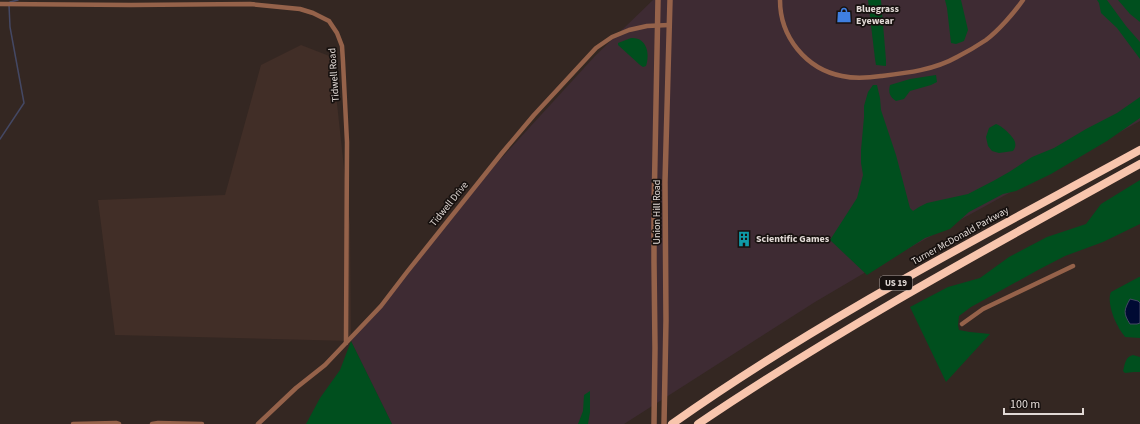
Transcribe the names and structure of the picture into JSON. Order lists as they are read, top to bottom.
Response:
{
  "streets": {
    "highway": ["Turner McDonald Parkway", "US 19"],
    "street": ["Tidwell Road", "Tidwell Drive", "Union Hill Road"]
  },
  "crossings": [
    ["Tidwell Road", "Tidwell Drive"],
    ["Tidwell Drive", "Union Hill Road"]
  ],
  "places": {
    "shop": ["Bluegrass Eyewear"],
    "building": ["Scientific Games"]
  },
  "scale_bar": "100 m"
}
